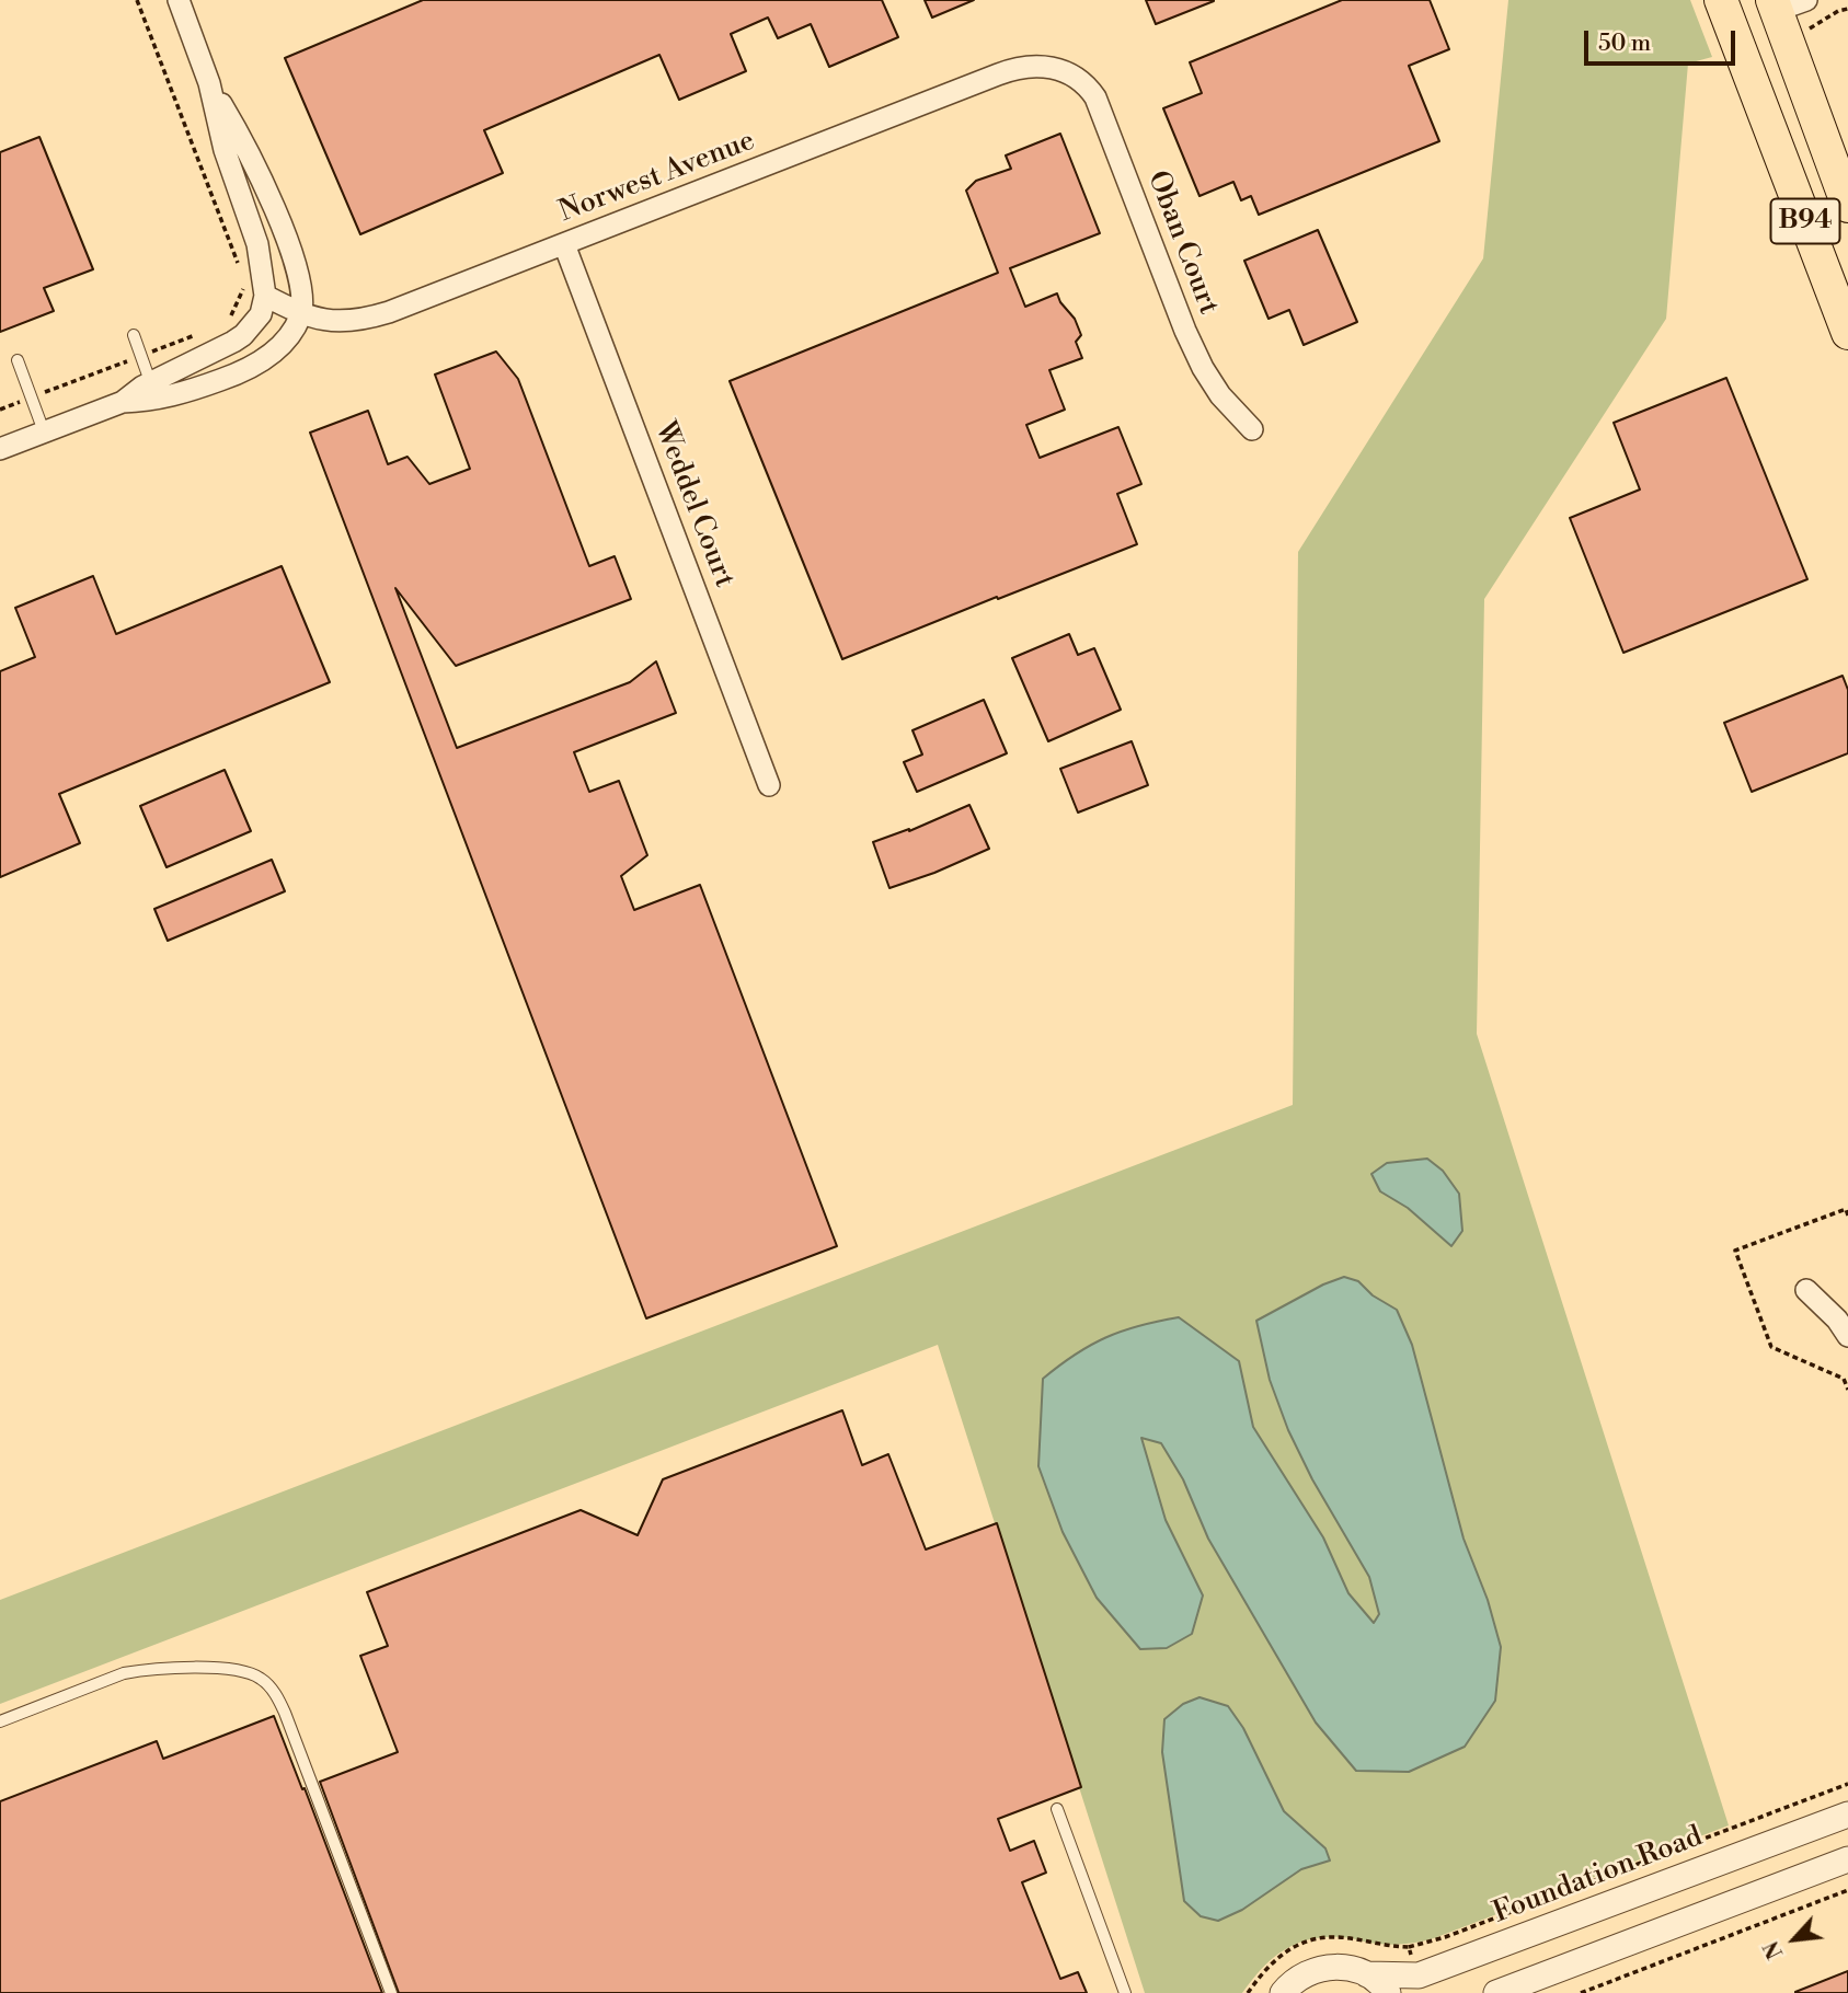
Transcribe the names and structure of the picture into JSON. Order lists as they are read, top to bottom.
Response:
{
  "streets": {
    "main road": ["B94"],
    "street": [
      "Norwest Avenue",
      "Oban Court",
      "Weddel Court",
      "Foundation Road"
    ]
  },
  "crossings": [
    ["Norwest Avenue", "Oban Court"],
    ["Norwest Avenue", "Weddel Court"]
  ],
  "scale_bar": "50 m",
  "north": "bottom left"
}
